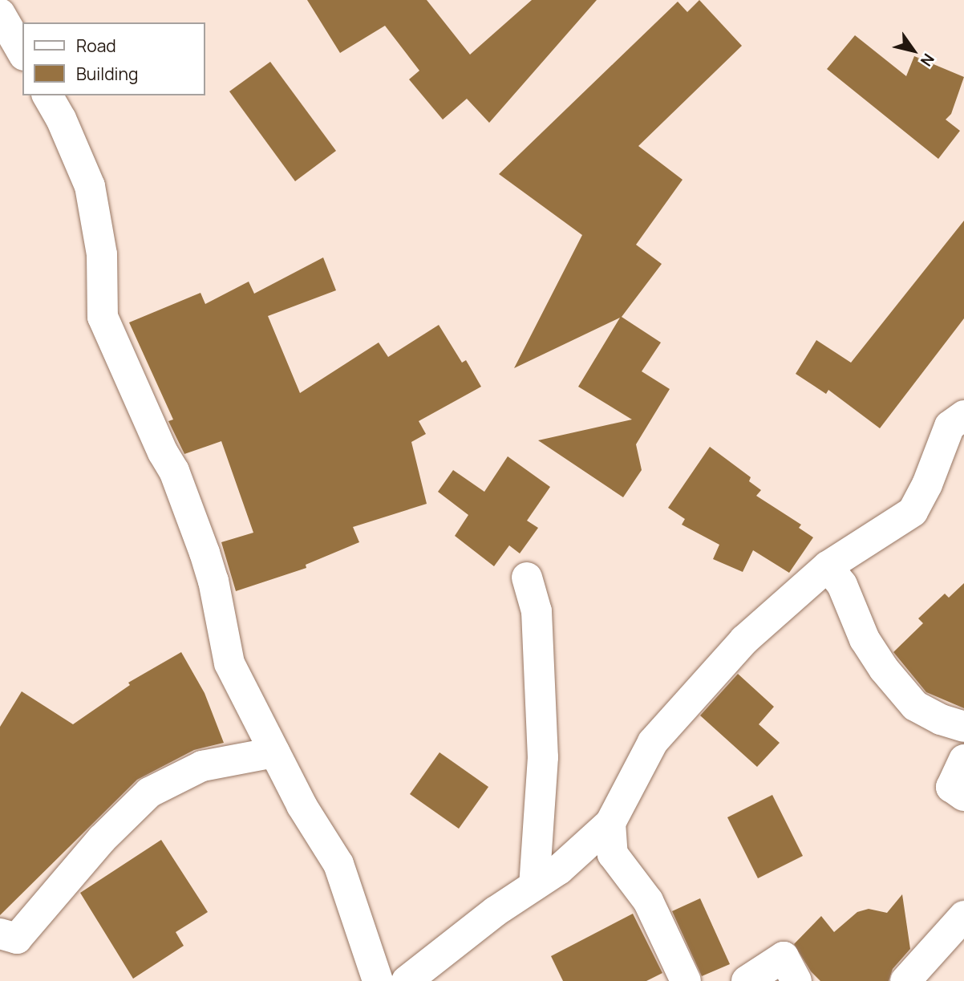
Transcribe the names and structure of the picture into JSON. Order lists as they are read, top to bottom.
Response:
{
  "legend": ["Road", "Building"],
  "north": "bottom right"
}
